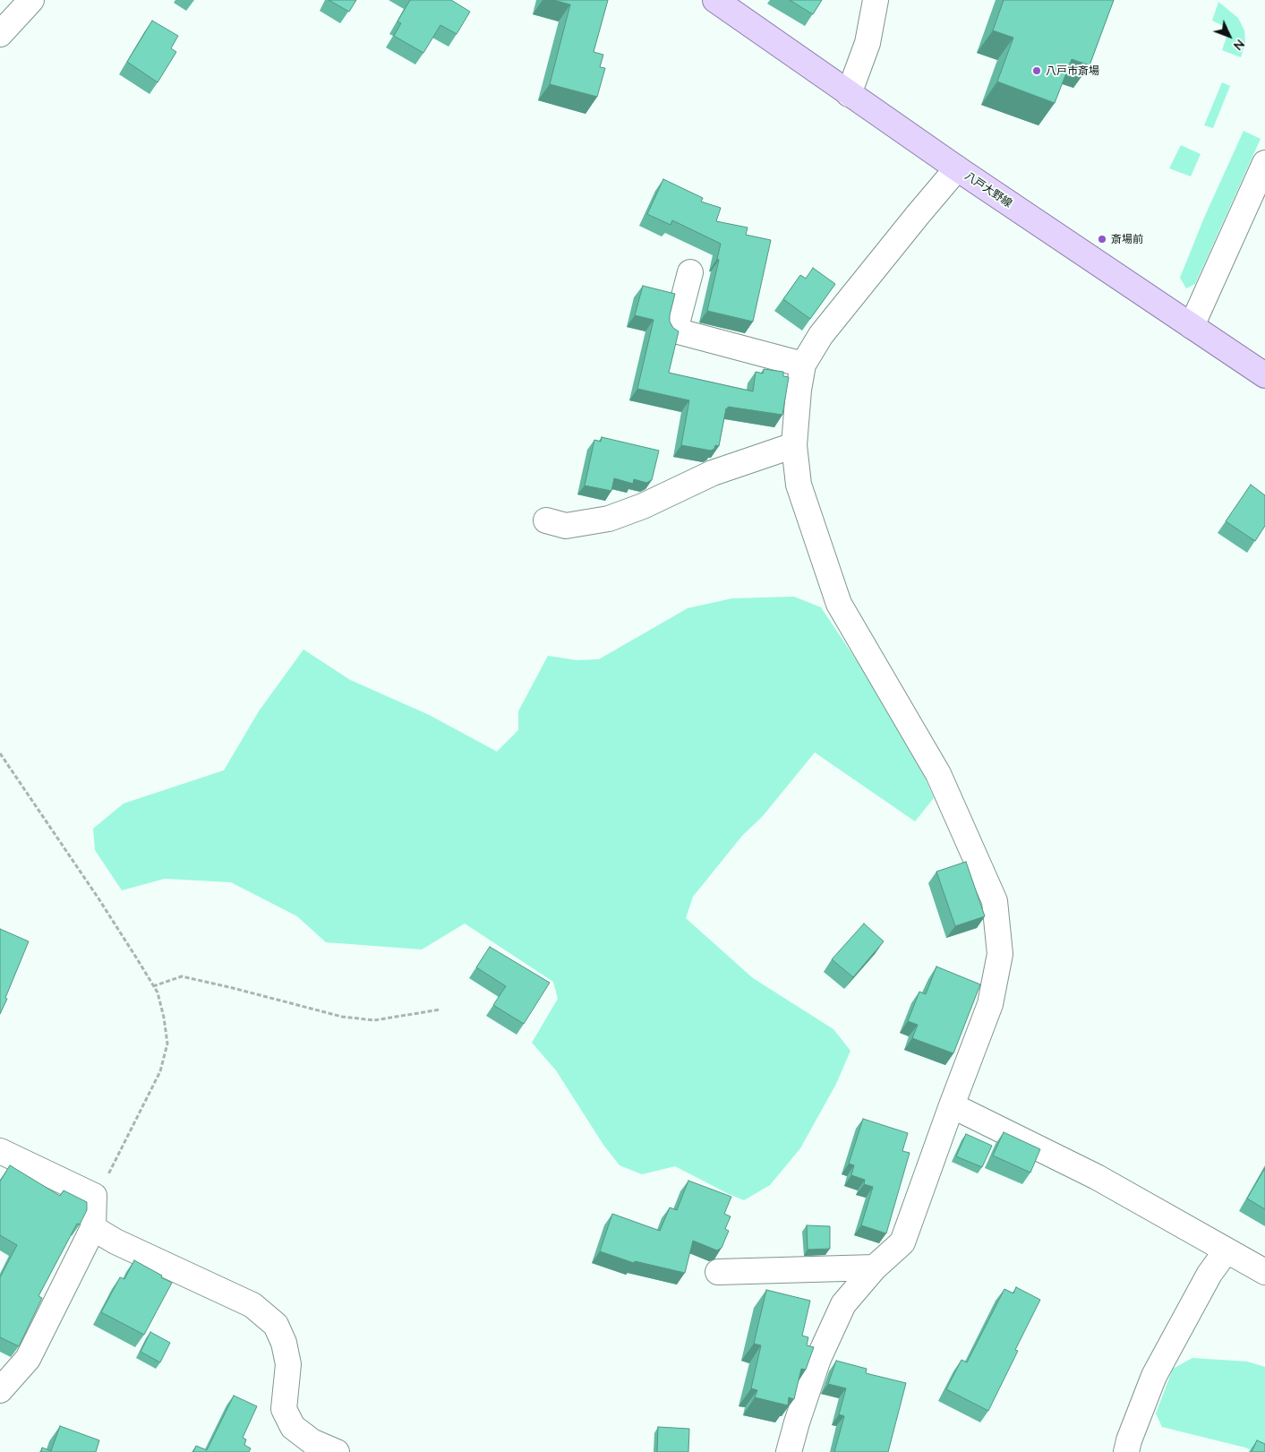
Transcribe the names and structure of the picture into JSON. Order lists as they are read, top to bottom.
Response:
{
  "streets": {
    "main road": ["八戸大野線"]
  },
  "places": ["八戸市斎場", "斎場前"],
  "north": "bottom right"
}
